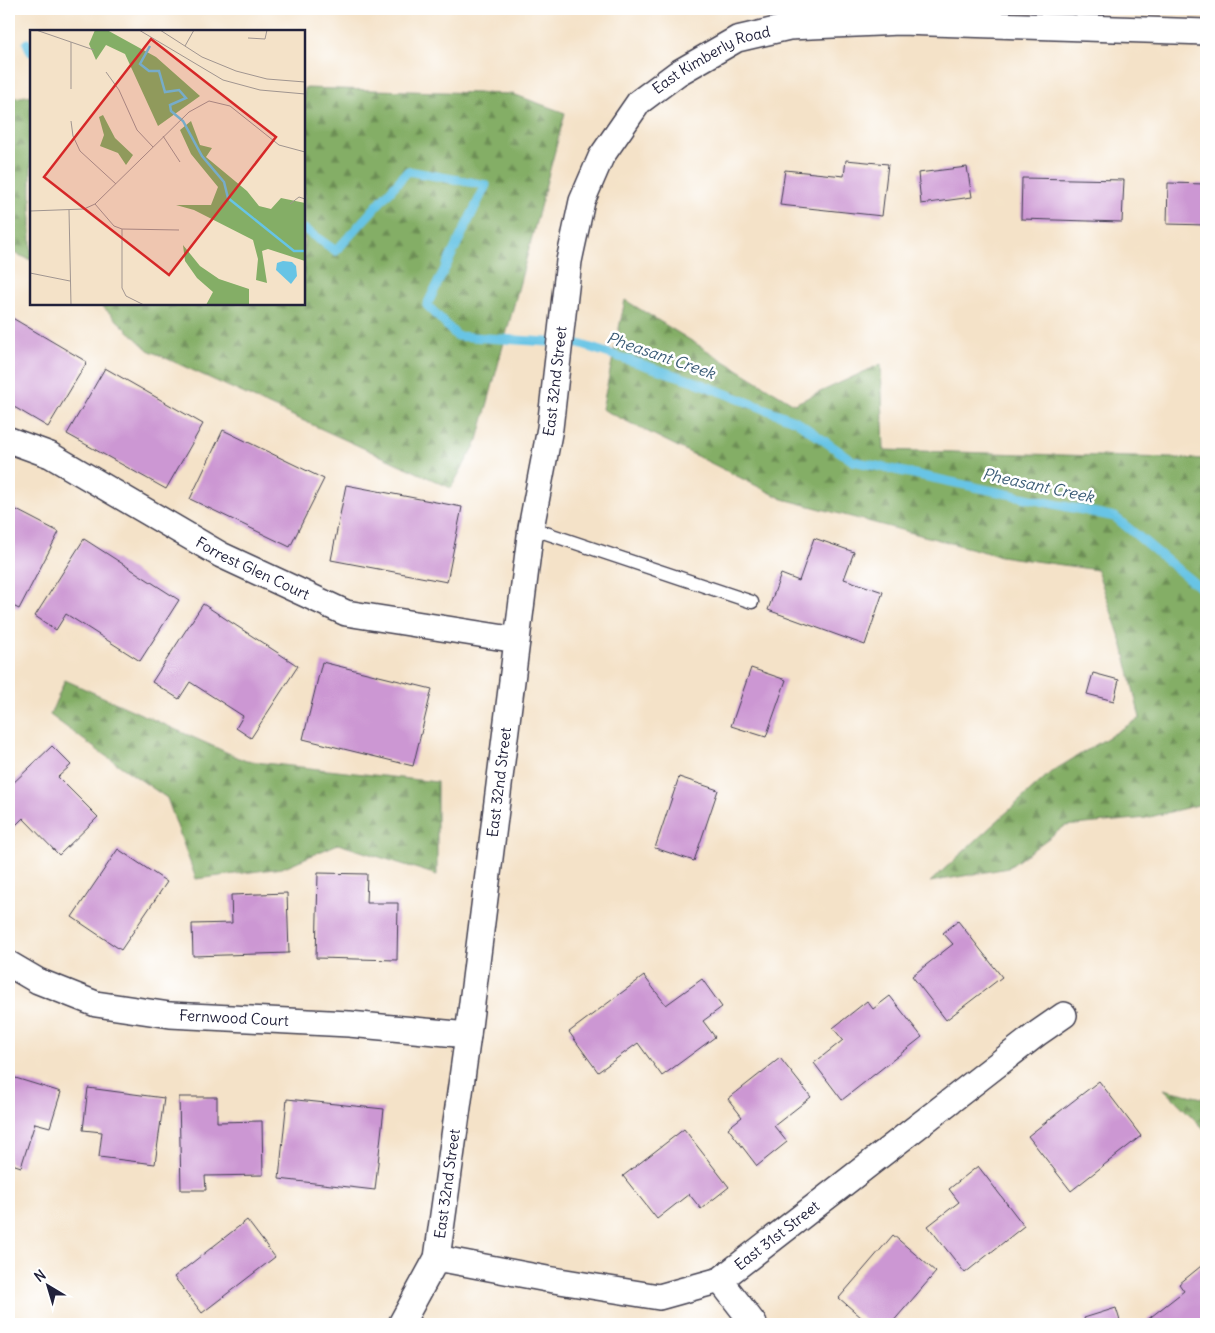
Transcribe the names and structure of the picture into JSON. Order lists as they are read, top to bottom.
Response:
{
  "streets": {
    "street": [
      "East Kimberly Road",
      "East 32nd Street",
      "Forrest Glen Court",
      "Fernwood Court",
      "East 31st Street"
    ]
  },
  "crossings": [
    ["East Kimberly Road", "East 32nd Street"],
    ["East 32nd Street", "Forrest Glen Court"],
    ["East 32nd Street", "Fernwood Court"],
    ["East 32nd Street", "East 31st Street"]
  ],
  "water": ["Pheasant Creek"],
  "north": "top left"
}
